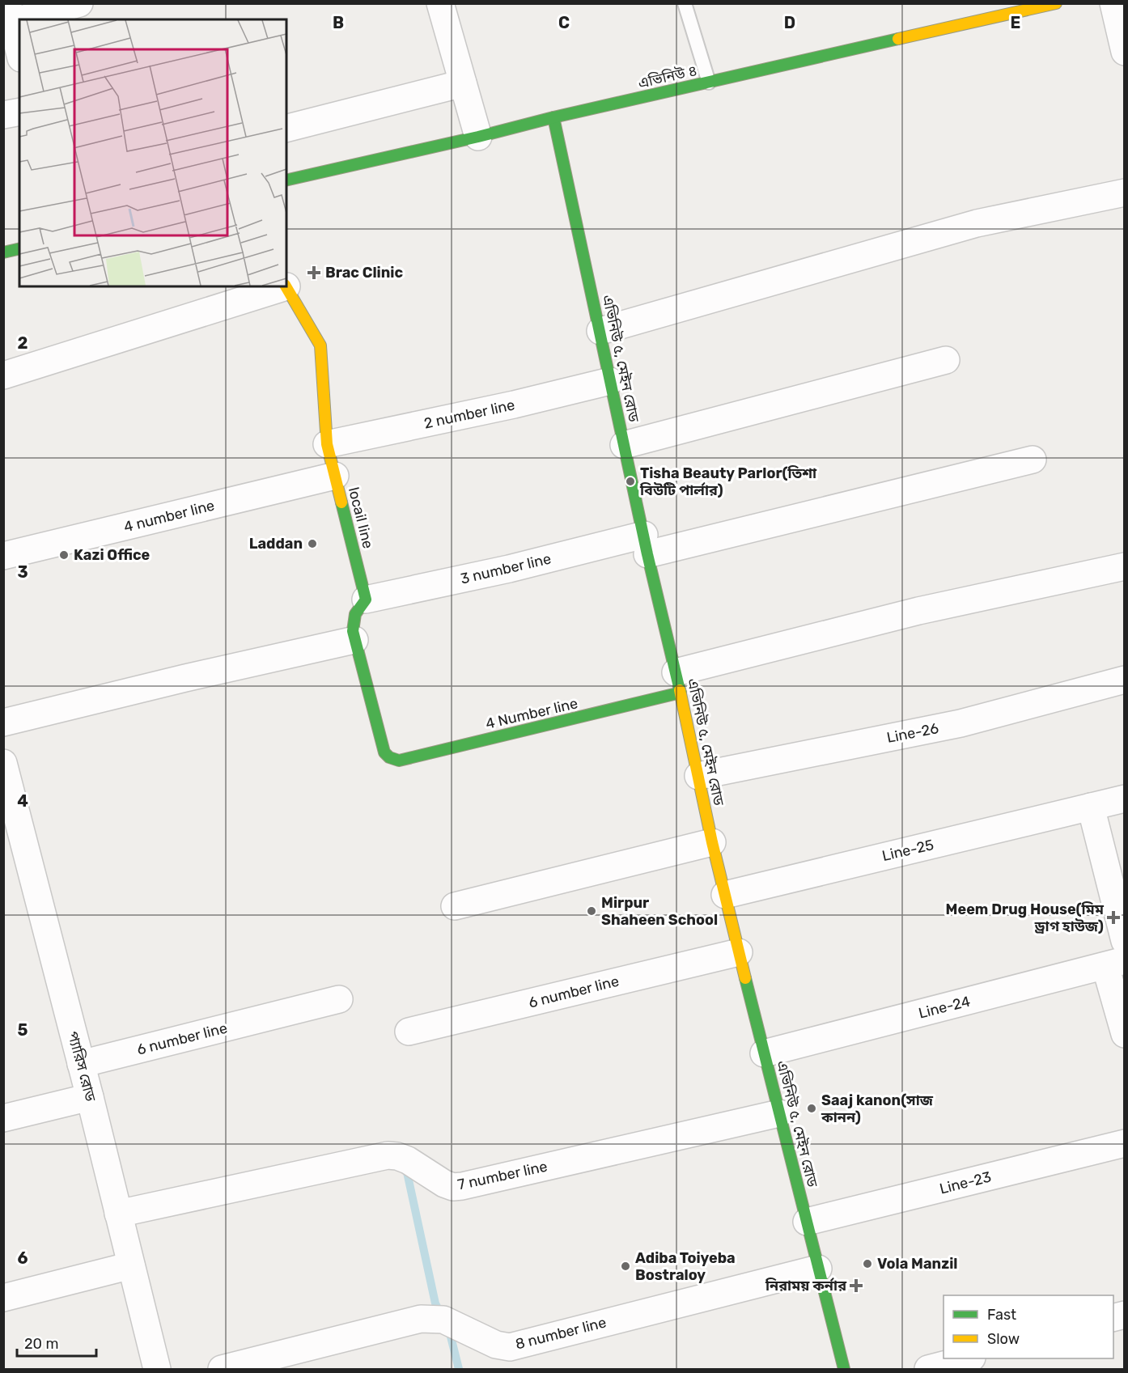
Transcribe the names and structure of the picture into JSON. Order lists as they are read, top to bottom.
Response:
{
  "streets": {
    "street": [
      "এভিনিউ ৪",
      "এভিনিউ ৫, মেইন রোড",
      "2 number line",
      "4 number line",
      "locail line",
      "3 number line",
      "4 Number line",
      "Line-26",
      "Line-25",
      "6 number line",
      "Line-24",
      "প্যারিস রোড",
      "7 number line",
      "Line-23",
      "8 number line"
    ]
  },
  "crossings": [
    ["এভিনিউ ৪", "এভিনিউ ৫, মেইন রোড"],
    ["এভিনিউ ৫, মেইন রোড", "2 number line"],
    ["এভিনিউ ৫, মেইন রোড", "3 number line"],
    ["এভিনিউ ৫, মেইন রোড", "4 Number line"],
    ["এভিনিউ ৫, মেইন রোড", "Line-26"],
    ["এভিনিউ ৫, মেইন রোড", "Line-25"],
    ["এভিনিউ ৫, মেইন রোড", "6 number line"],
    ["এভিনিউ ৫, মেইন রোড", "Line-24"],
    ["এভিনিউ ৫, মেইন রোড", "7 number line"],
    ["এভিনিউ ৫, মেইন রোড", "Line-23"],
    ["এভিনিউ ৫, মেইন রোড", "8 number line"],
    ["2 number line", "locail line"],
    ["4 number line", "locail line"],
    ["locail line", "3 number line"],
    ["6 number line", "প্যারিস রোড"],
    ["প্যারিস রোড", "7 number line"]
  ],
  "places": {
    "health": ["Brac Clinic", "Meem Drug House(মিম ড্রাগ হাউজ)", "নিরাময় কর্নার"],
    "other": [
      "Tisha Beauty Parlor(তিশা বিউটি পার্লার)",
      "Laddan",
      "Kazi Office",
      "Mirpur Shaheen School",
      "Saaj kanon(সাজ কানন)",
      "Vola Manzil",
      "Adiba Toiyeba Bostraloy"
    ]
  },
  "legend": ["Fast", "Slow"],
  "scale_bar": "20 m",
  "grid": {
    "columns": [
      "B",
      "C",
      "D",
      "E"
    ],
    "rows": [
      "2",
      "3",
      "4",
      "5",
      "6"
    ]
  }
}
